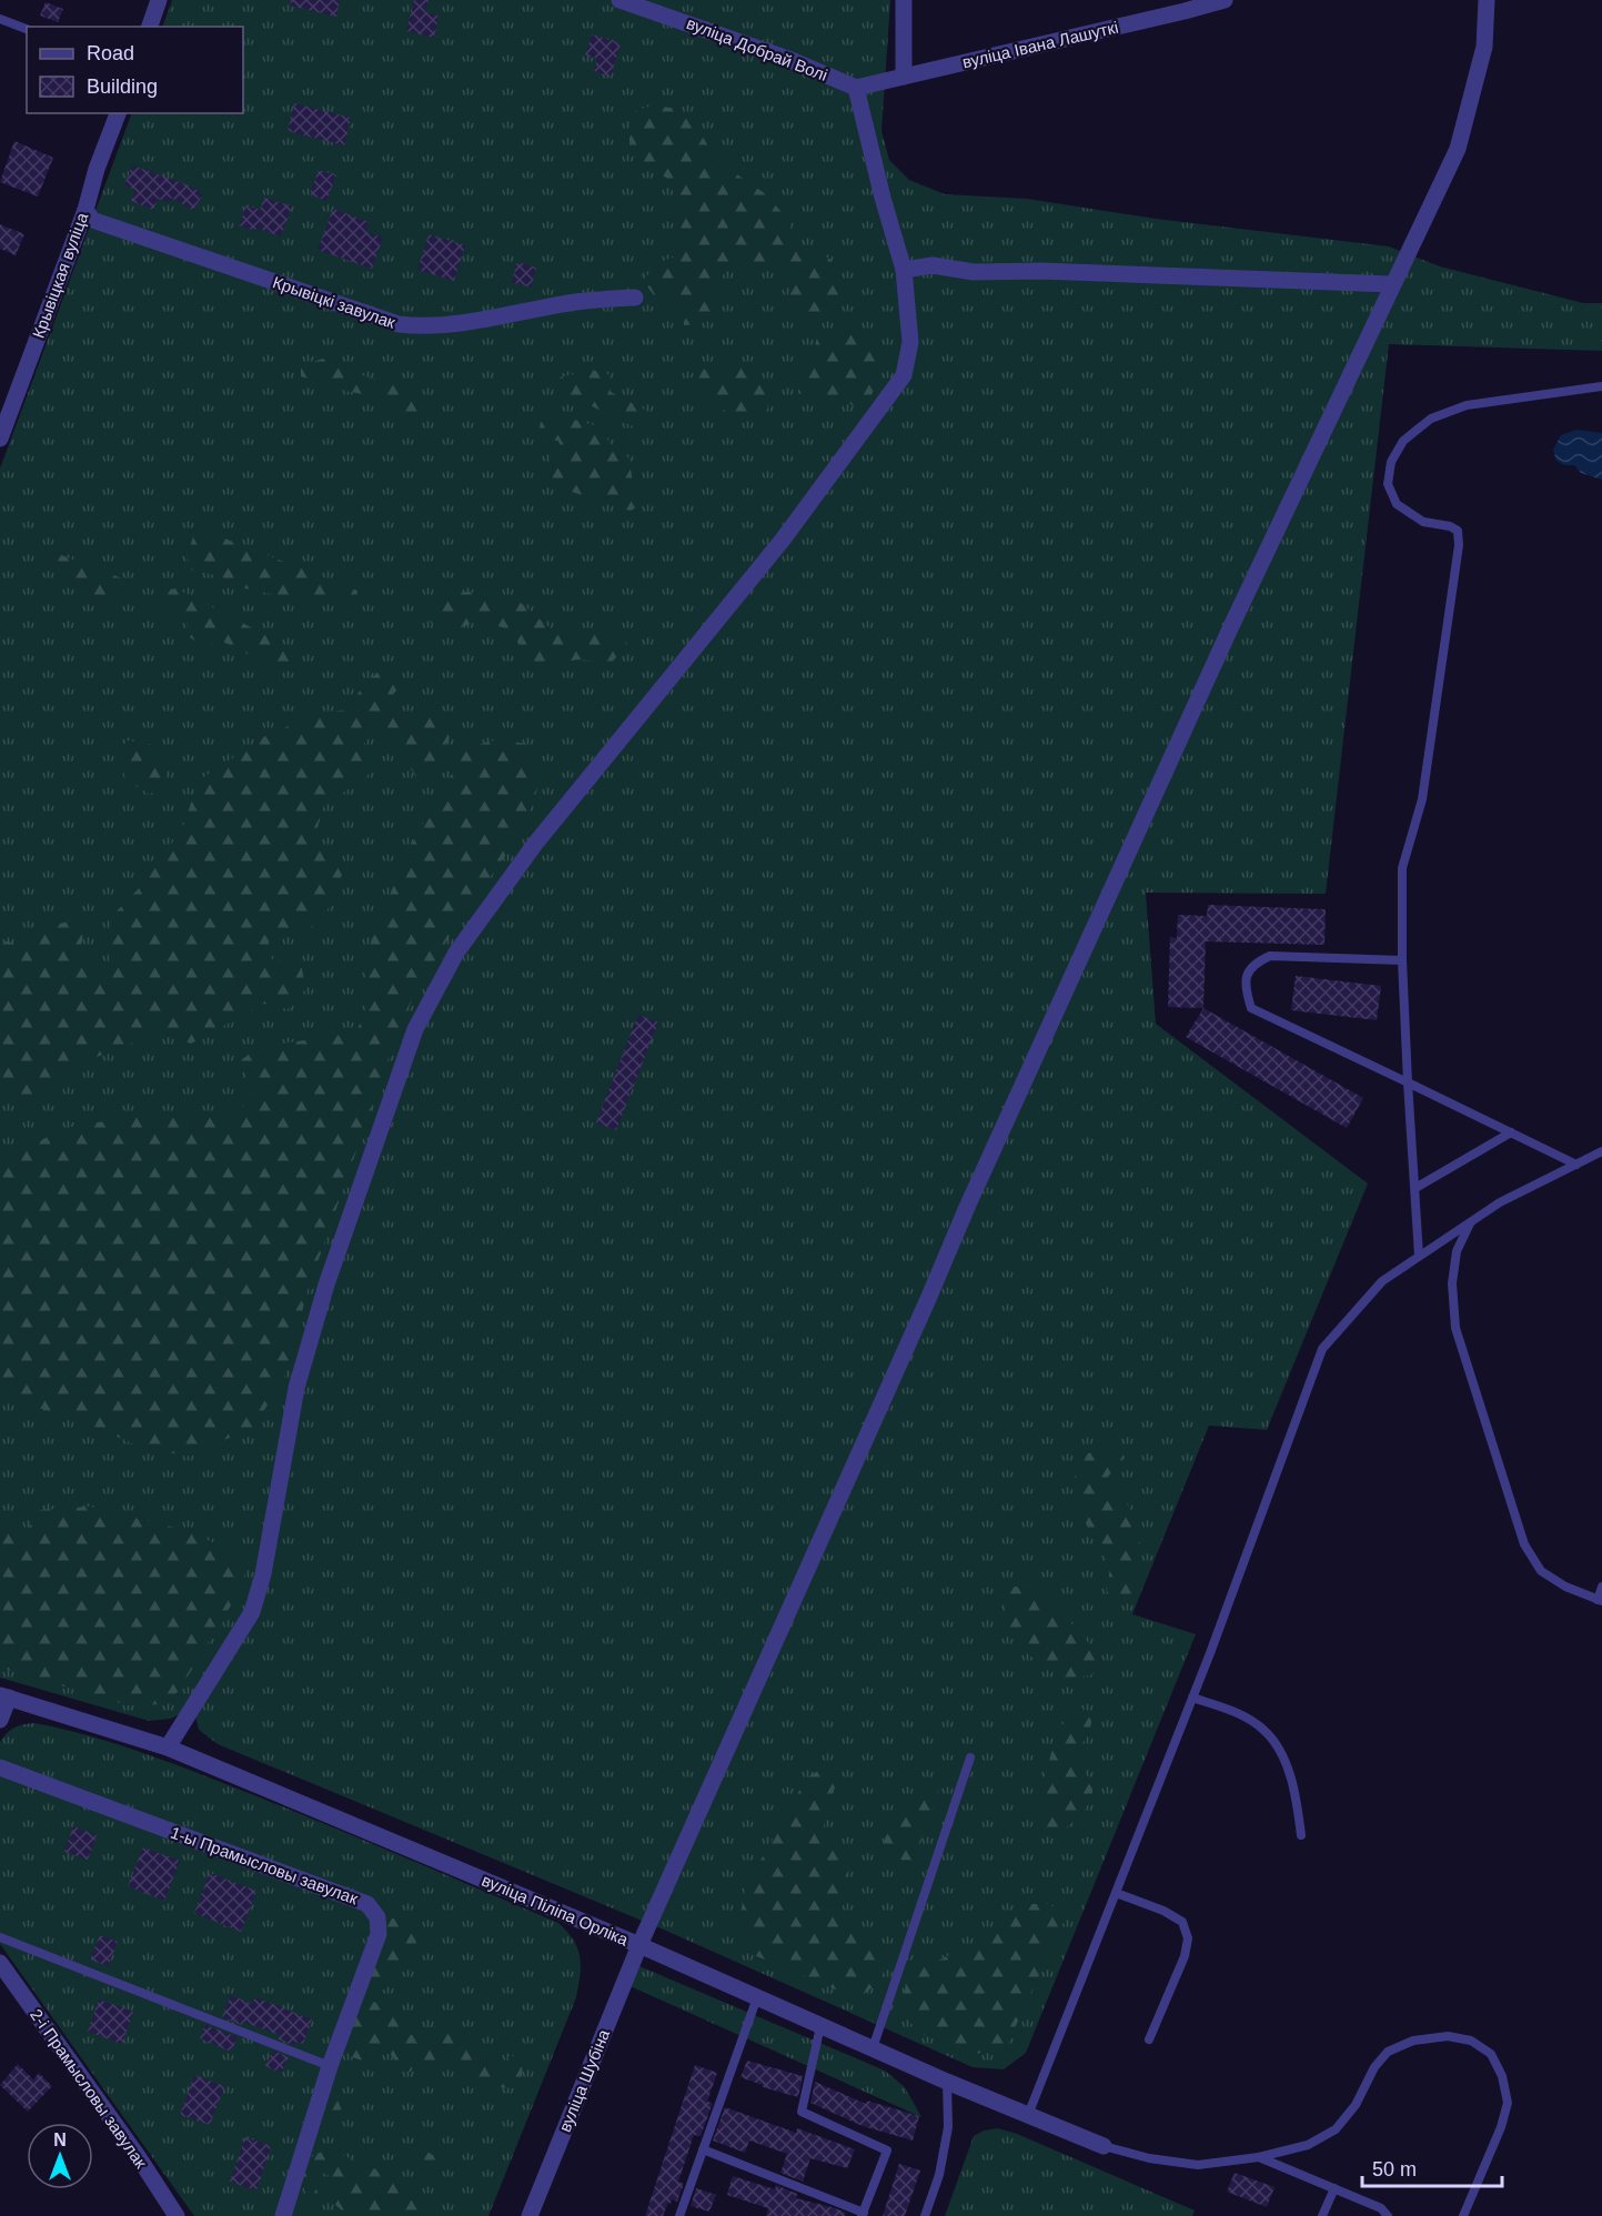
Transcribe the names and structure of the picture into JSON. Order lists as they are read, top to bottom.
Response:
{
  "streets": {
    "street": [
      "вуліца Івана Лашуткі",
      "вуліца Добрай Волі",
      "Крывіцкая вуліца",
      "Крывіцкі завулак",
      "1-ы Прамысловы завулак",
      "вуліца Піліпа Орліка",
      "вуліца Шубіна",
      "2-і Прамысловы завулак"
    ]
  },
  "crossings": [
    ["вуліца Івана Лашуткі", "вуліца Добрай Волі"],
    ["Крывіцкая вуліца", "Крывіцкі завулак"],
    ["вуліца Піліпа Орліка", "вуліца Шубіна"]
  ],
  "legend": ["Road", "Building"],
  "scale_bar": "50 m",
  "north": "top"
}
